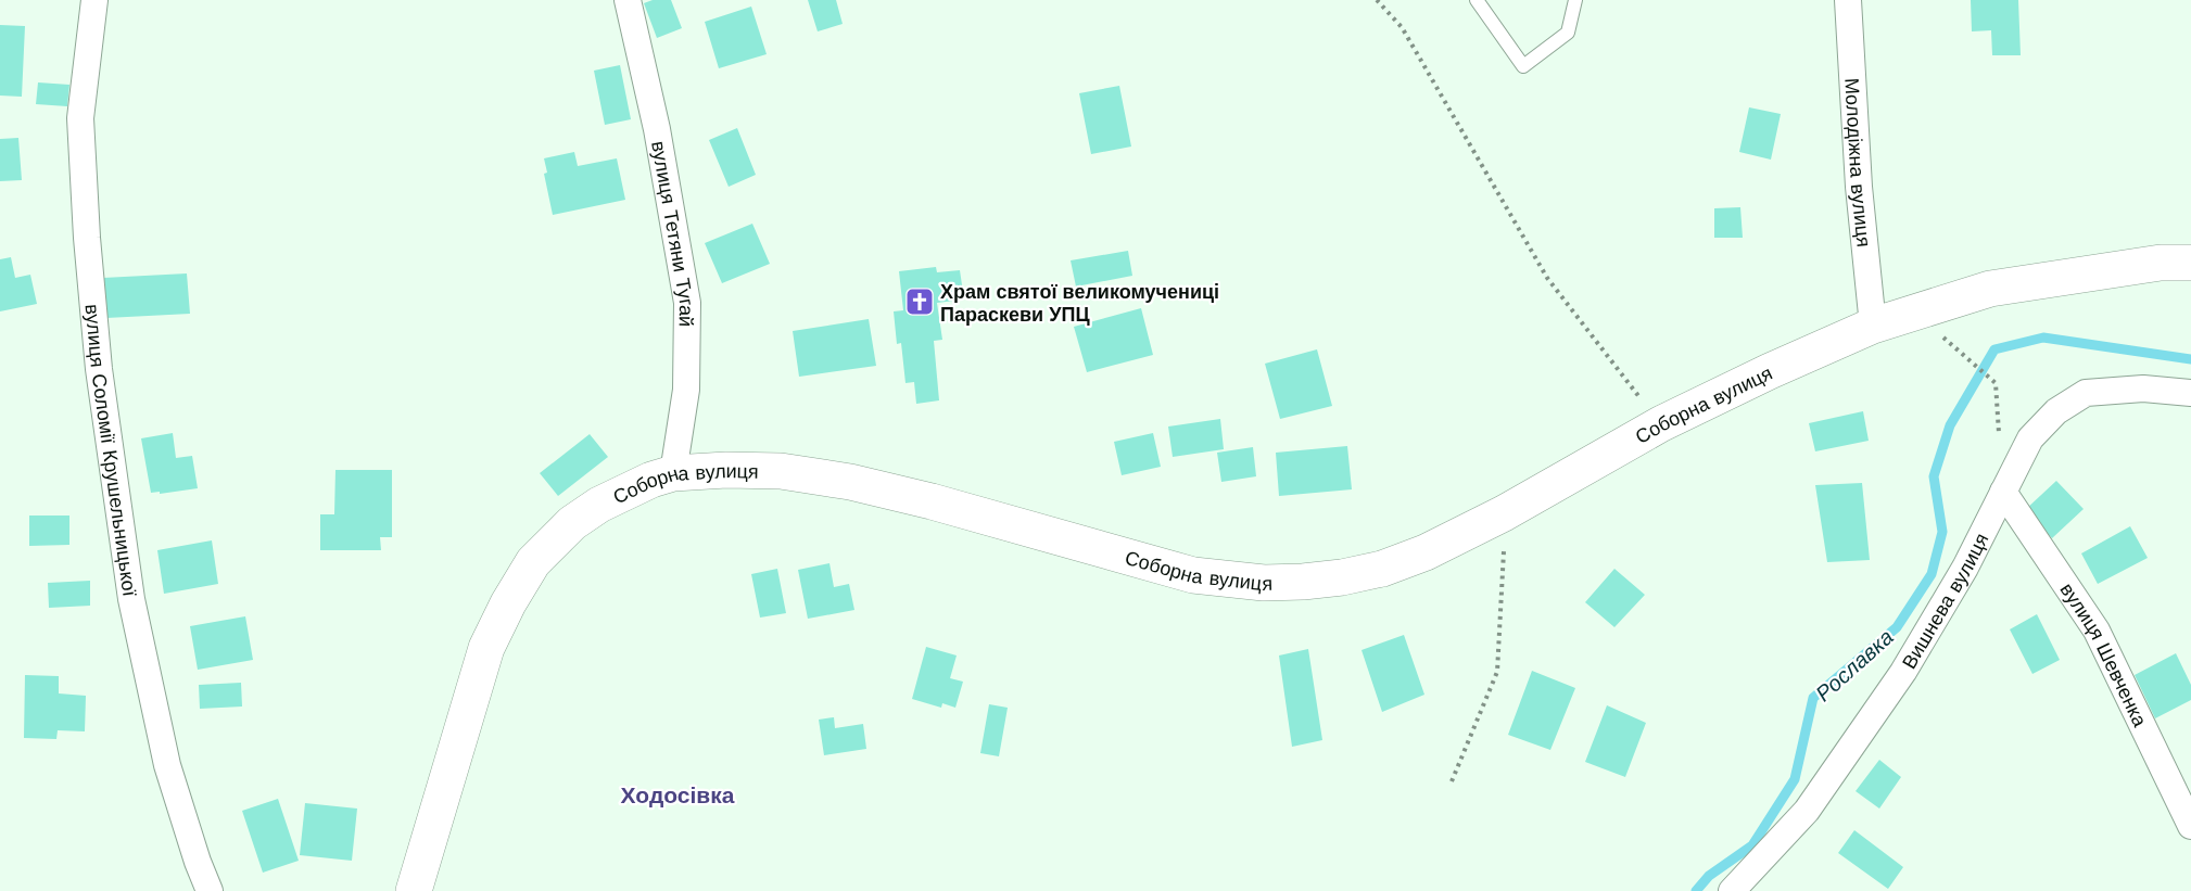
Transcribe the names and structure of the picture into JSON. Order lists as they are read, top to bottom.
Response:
{
  "streets": {
    "street": [
      "Молодіжна вулиця",
      "вулиця Тетяни Тугай",
      "Соборна вулиця",
      "вулиця Соломії Крушельницької",
      "Вишнева вулиця",
      "вулиця Шевченка"
    ]
  },
  "crossings": [
    ["Молодіжна вулиця", "Соборна вулиця"],
    ["вулиця Тетяни Тугай", "Соборна вулиця"],
    ["Вишнева вулиця", "вулиця Шевченка"]
  ],
  "districts": ["Ходосівка"],
  "water": ["Рославка"],
  "places": {
    "church": ["Храм святої великомучениці Параскеви УПЦ"]
  }
}
